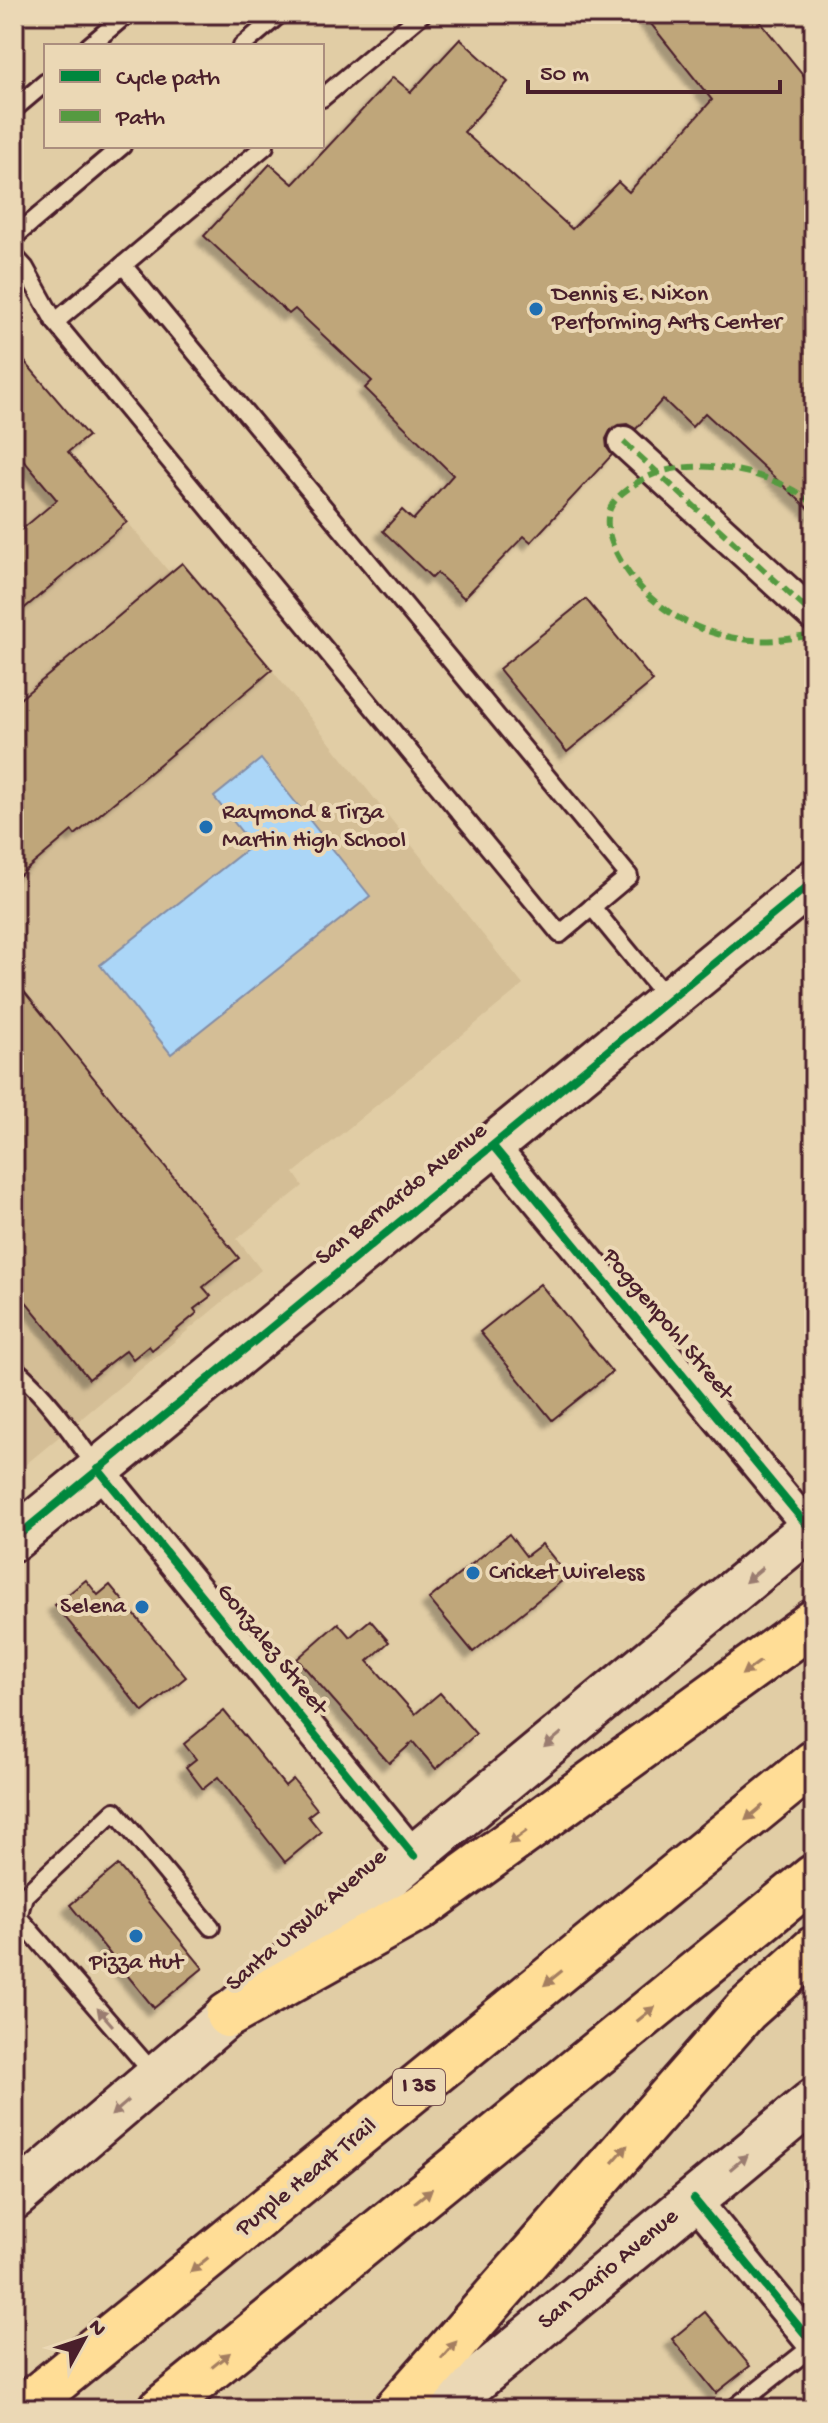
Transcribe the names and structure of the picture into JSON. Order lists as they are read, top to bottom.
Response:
{
  "streets": {
    "highway": ["I 35", "Purple Heart Trail"],
    "main road": ["San Bernardo Avenue", "Santa Ursula Avenue", "San Dario Avenue"],
    "street": ["Poggenpohl Street", "Gonzalez Street"]
  },
  "crossings": [
    ["San Bernardo Avenue", "Poggenpohl Street"],
    ["San Bernardo Avenue", "Gonzalez Street"],
    ["Poggenpohl Street", "Santa Ursula Avenue"],
    ["Gonzalez Street", "Santa Ursula Avenue"]
  ],
  "one_way": ["Santa Ursula Avenue"],
  "places": [
    "Dennis E. Nixon Performing Arts Center",
    "Raymond & Tirza Martin High School",
    "Cricket Wireless",
    "Selena",
    "Pizza Hut"
  ],
  "legend": ["Cycle path", "Path"],
  "scale_bar": "50 m",
  "north": "top right"
}
